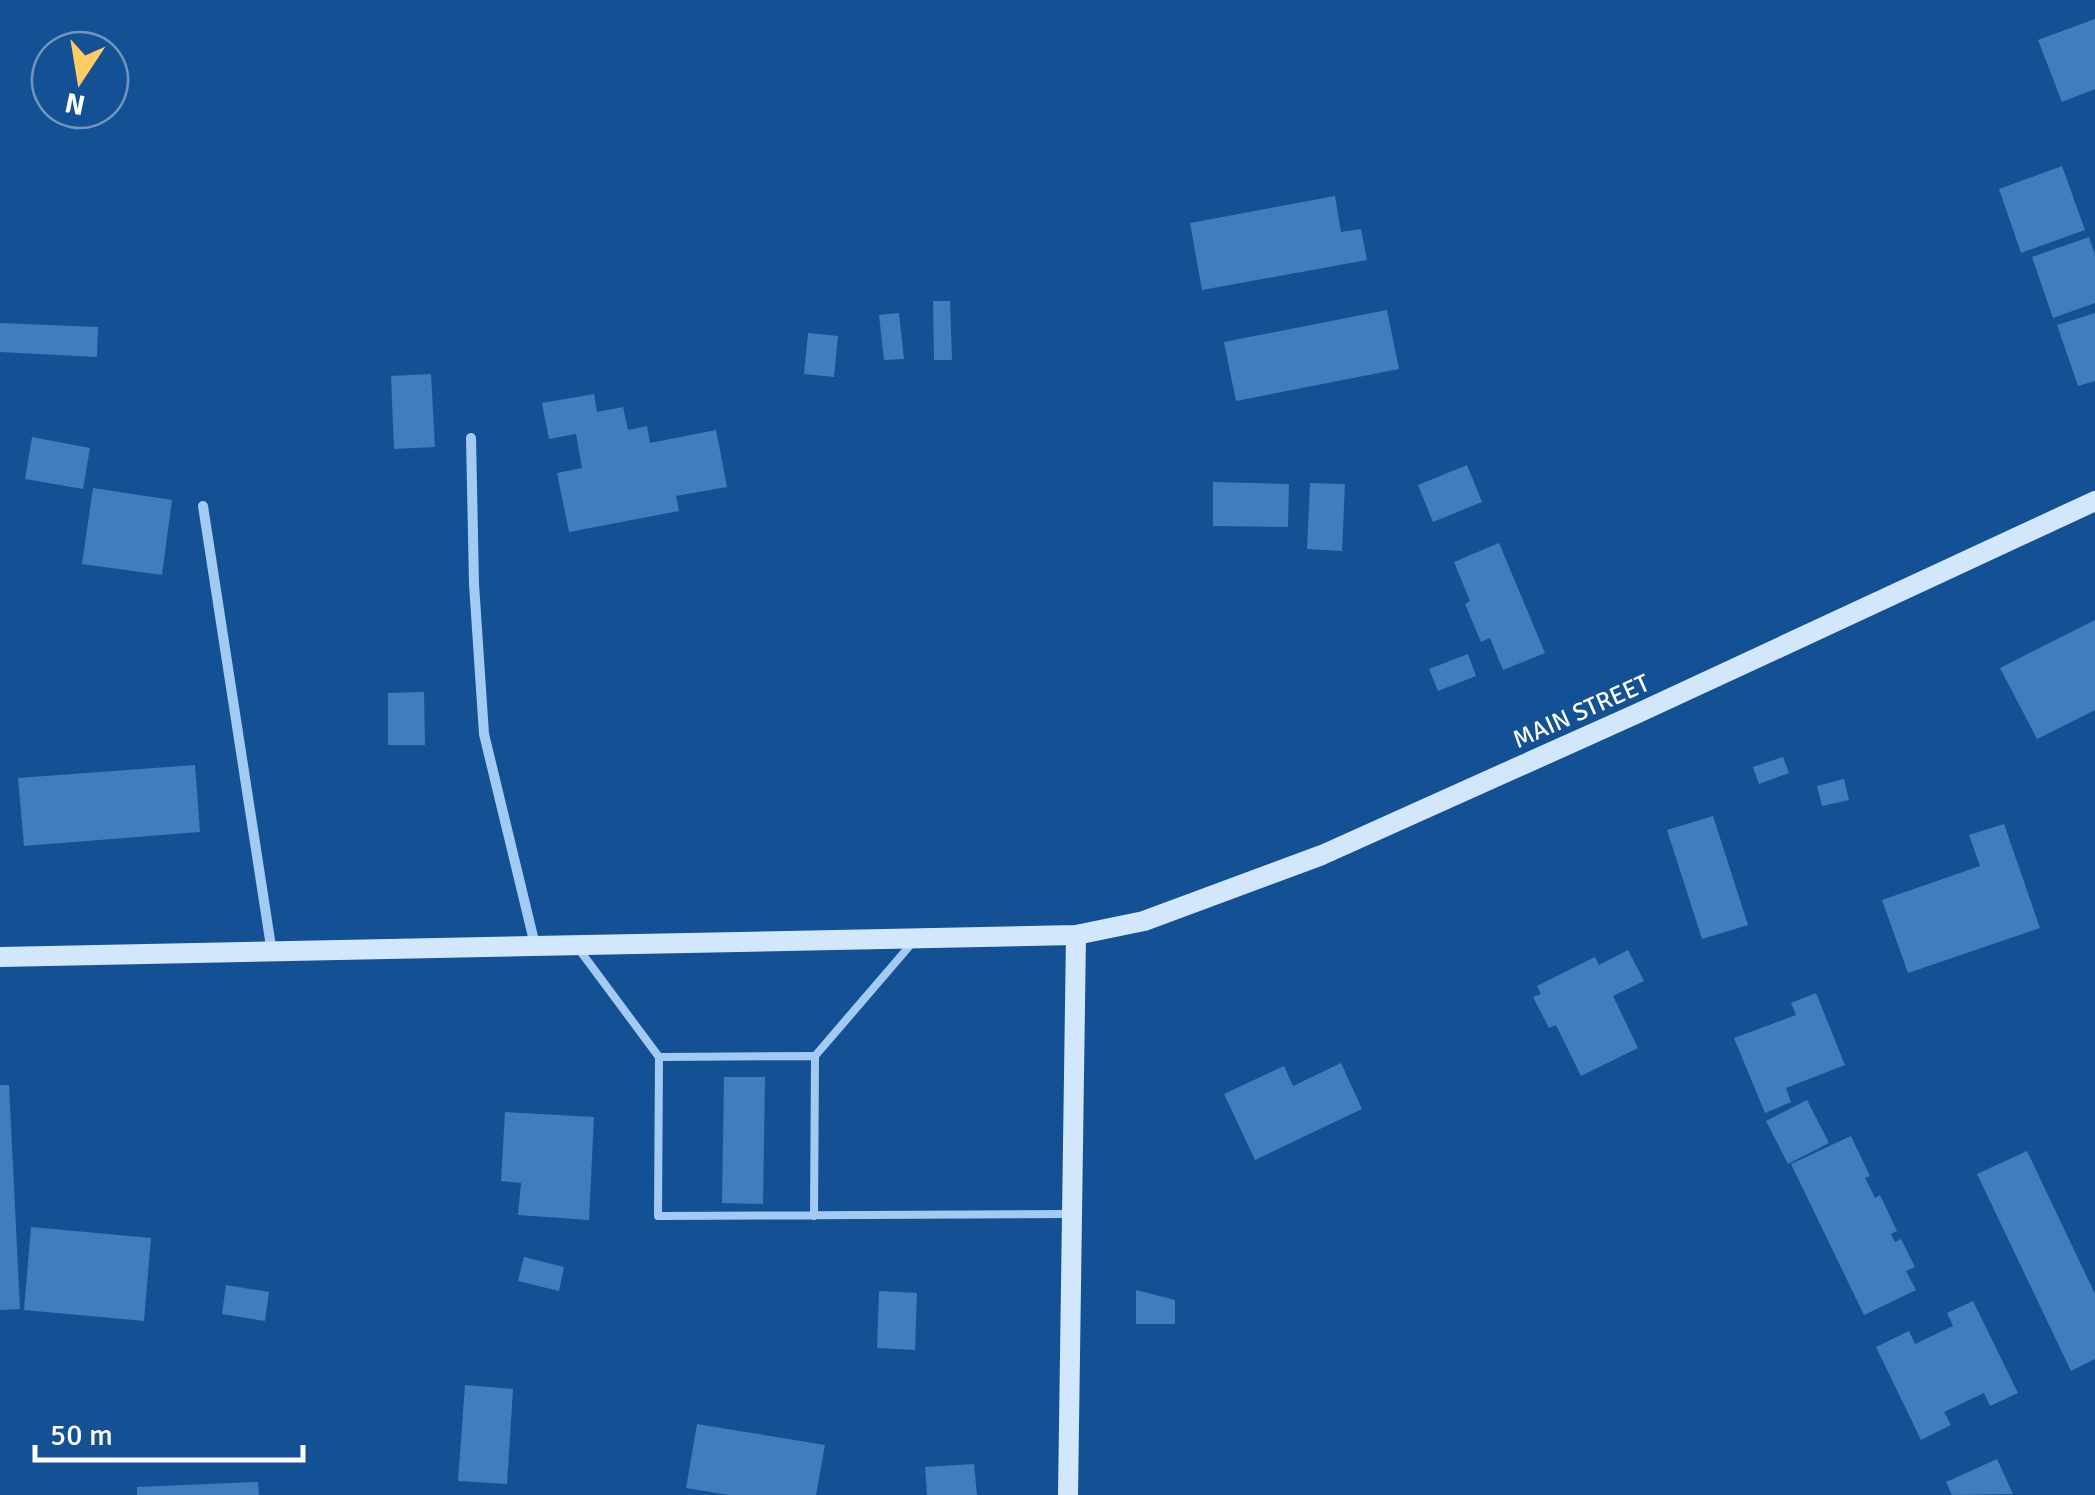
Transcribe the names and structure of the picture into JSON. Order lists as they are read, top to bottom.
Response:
{
  "streets": {
    "main road": ["MAIN STREET"]
  },
  "scale_bar": "50 m",
  "north": "bottom"
}
